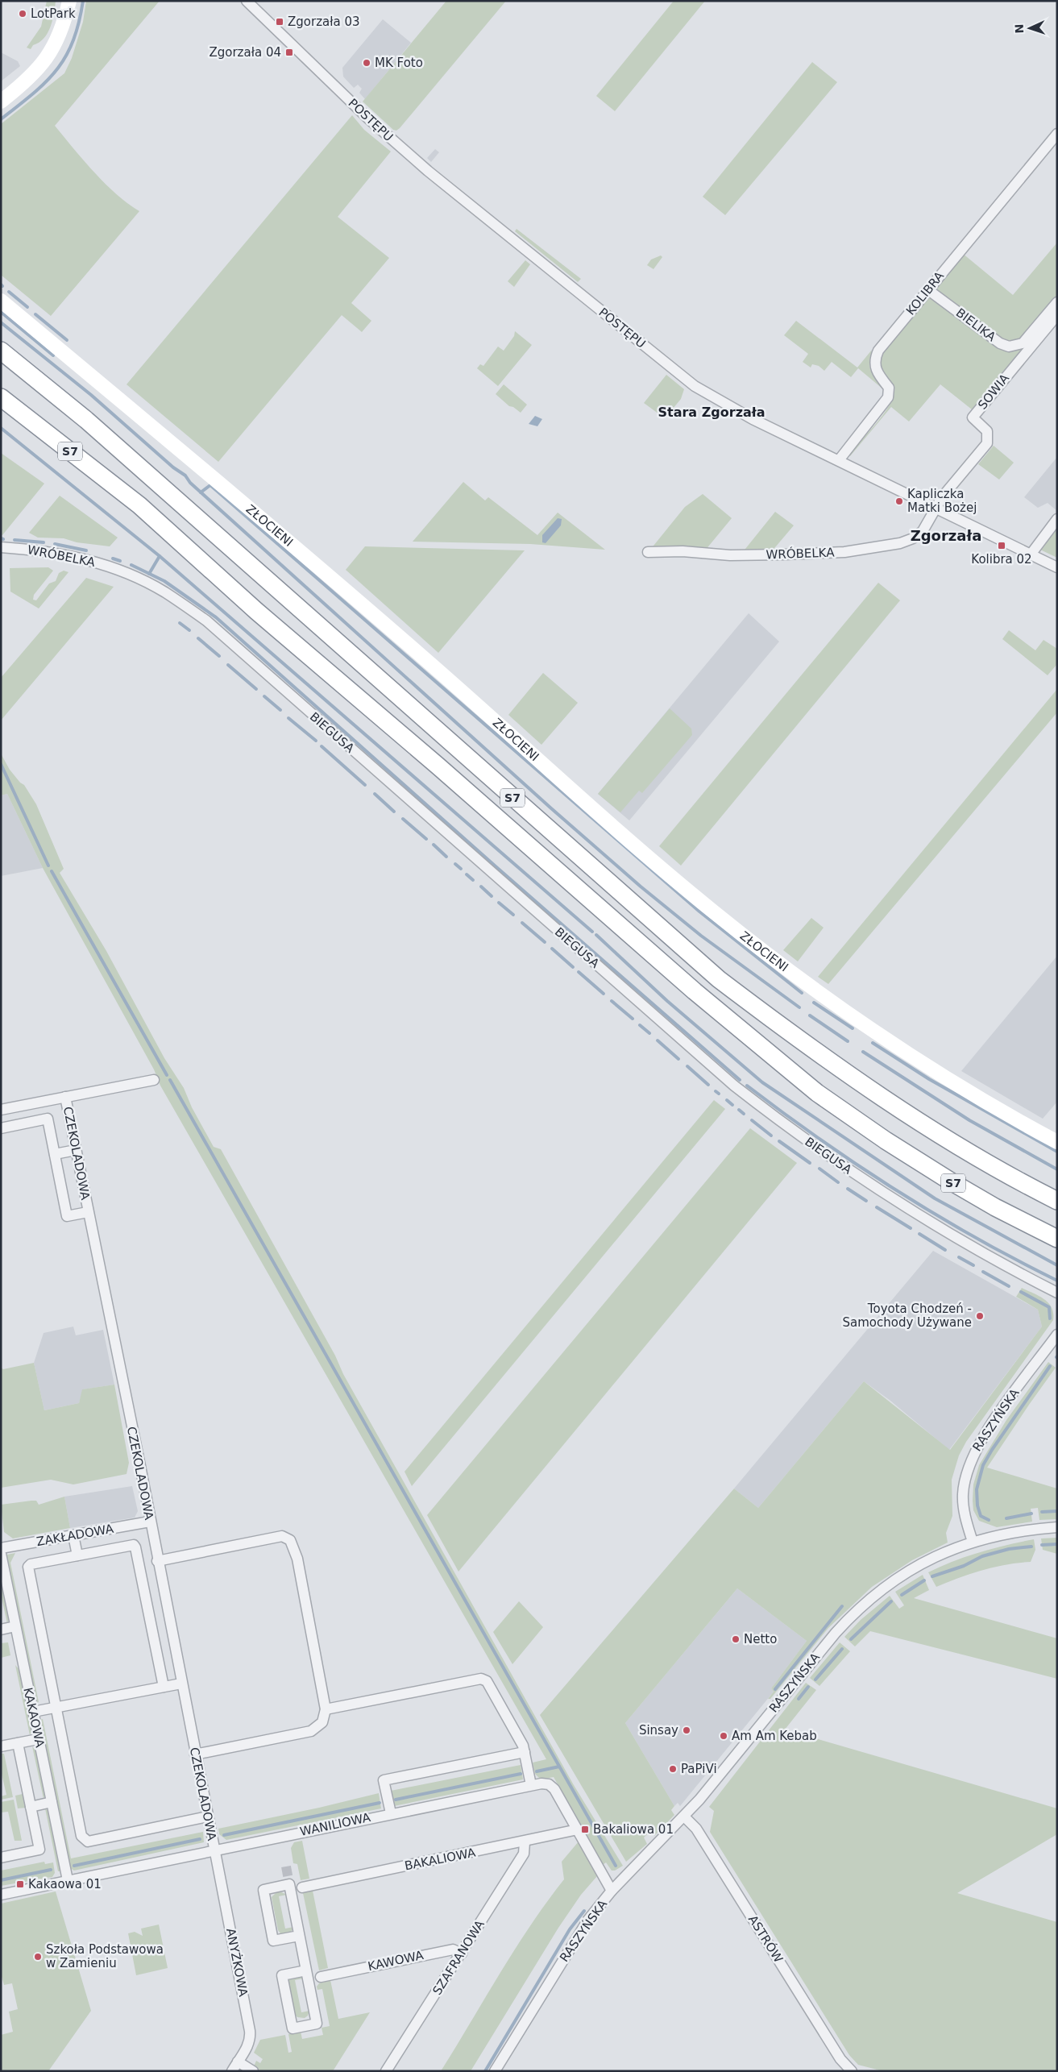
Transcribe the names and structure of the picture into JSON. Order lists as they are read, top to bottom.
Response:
{
  "streets": {
    "highway": ["S7"],
    "street": [
      "POSTĘPU",
      "KOLIBRA",
      "BIELIKA",
      "SOWIA",
      "ZŁOCIENI",
      "WRÓBELKA",
      "BIEGUSA",
      "CZEKOLADOWA",
      "RASZYŃSKA",
      "ZAKŁADOWA",
      "KAKAOWA",
      "WANILIOWA",
      "BAKALIOWA",
      "ASTRÓW",
      "SZAFRANOWA",
      "KAWOWA",
      "ANYŻKOWA"
    ]
  },
  "crossings": [
    ["POSTĘPU", "KOLIBRA"],
    ["POSTĘPU", "SOWIA"],
    ["POSTĘPU", "WRÓBELKA"],
    ["KOLIBRA", "BIELIKA"],
    ["SOWIA", "WRÓBELKA"],
    ["WRÓBELKA", "BIEGUSA"],
    ["CZEKOLADOWA", "ZAKŁADOWA"],
    ["CZEKOLADOWA", "WANILIOWA"],
    ["CZEKOLADOWA", "ANYŻKOWA"],
    ["RASZYŃSKA", "WANILIOWA"],
    ["RASZYŃSKA", "ASTRÓW"],
    ["KAKAOWA", "WANILIOWA"],
    ["WANILIOWA", "BAKALIOWA"],
    ["WANILIOWA", "ANYŻKOWA"],
    ["BAKALIOWA", "SZAFRANOWA"],
    ["SZAFRANOWA", "KAWOWA"]
  ],
  "districts": ["Stara Zgorzała", "Zgorzała"],
  "places": {
    "other": [
      "LotPark",
      "MK Foto",
      "Kapliczka Matki Bożej",
      "Toyota Chodzeń - Samochody Używane",
      "Netto",
      "Sinsay",
      "Am Am Kebab",
      "PaPiVi",
      "Szkoła Podstawowa w Zamieniu"
    ],
    "transit": [
      "Zgorzała 03",
      "Zgorzała 04",
      "Kolibra 02",
      "Bakaliowa 01",
      "Kakaowa 01"
    ]
  },
  "north": "left"
}
